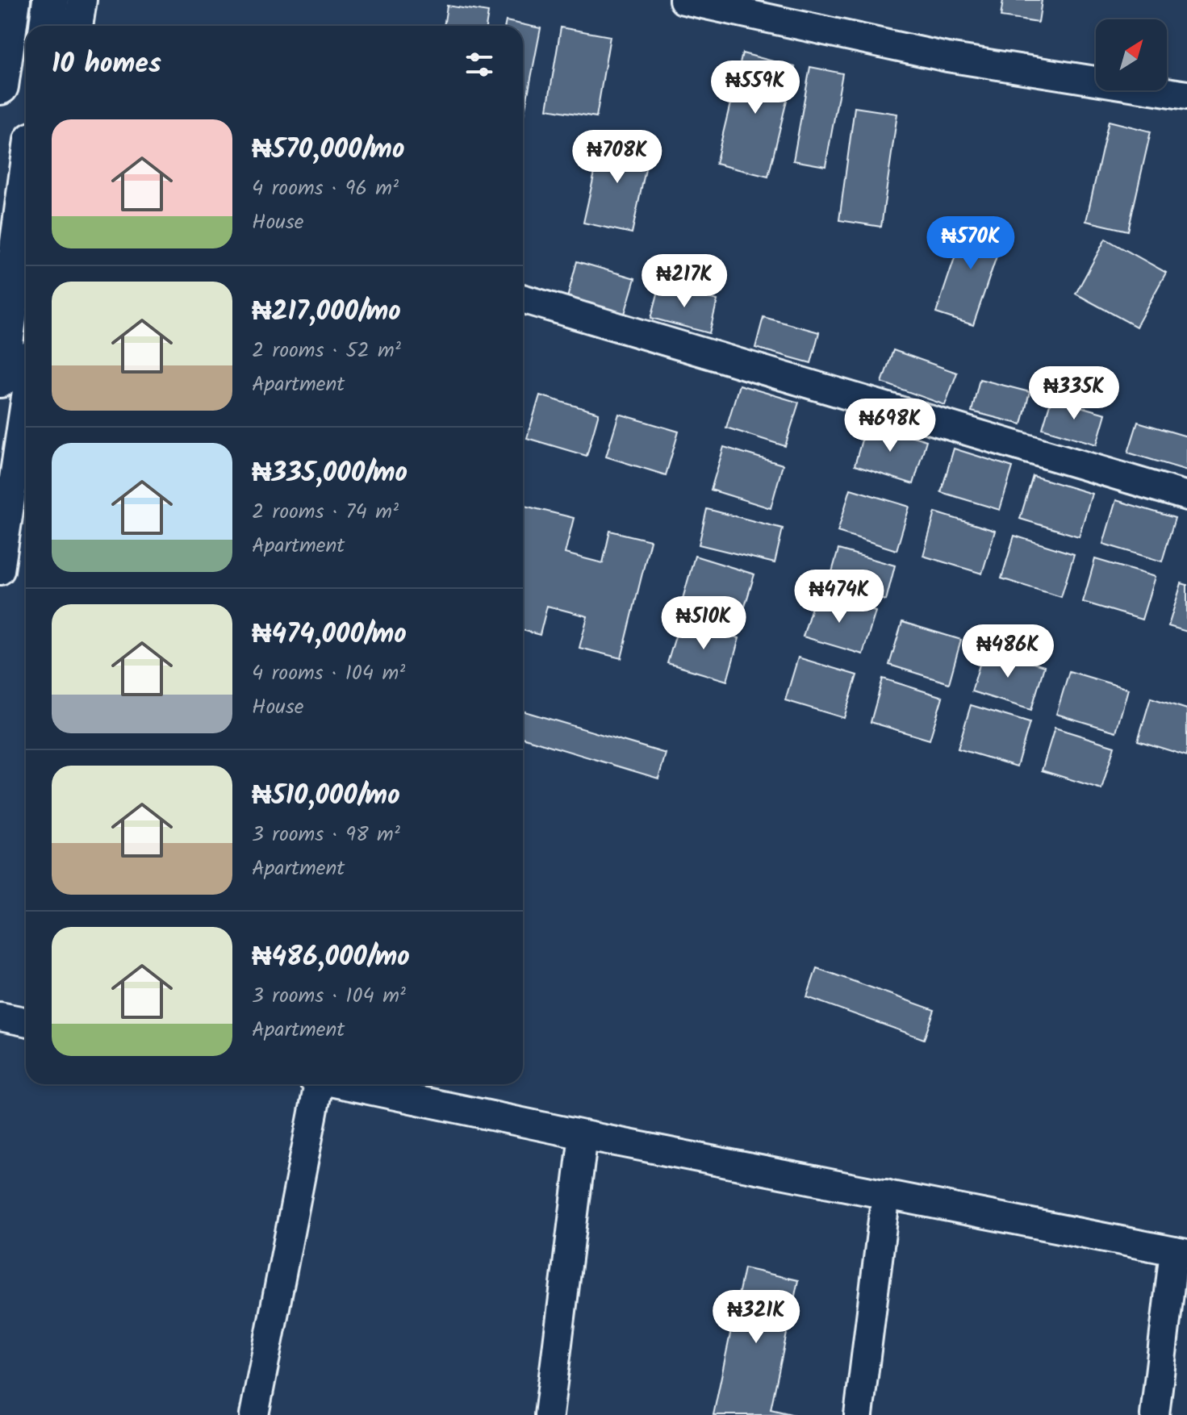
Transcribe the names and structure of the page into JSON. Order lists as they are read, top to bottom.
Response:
{
  "north": "top right",
  "page": {
    "heading": "10 homes",
    "price": [
      "₦559K",
      "₦708K",
      "₦570K",
      "₦217K",
      "₦335K",
      "₦698K",
      "₦474K",
      "₦510K",
      "₦486K",
      "₦321K"
    ],
    "list": [
      {
        "name": "₦570,000/mo",
        "note": "4 rooms · 96 m² · House"
      },
      {
        "name": "₦217,000/mo",
        "note": "2 rooms · 52 m² · Apartment"
      },
      {
        "name": "₦335,000/mo",
        "note": "2 rooms · 74 m² · Apartment"
      },
      {
        "name": "₦474,000/mo",
        "note": "4 rooms · 104 m² · House"
      },
      {
        "name": "₦510,000/mo",
        "note": "3 rooms · 98 m² · Apartment"
      },
      {
        "name": "₦486,000/mo",
        "note": "3 rooms · 104 m² · Apartment"
      }
    ]
  }
}
